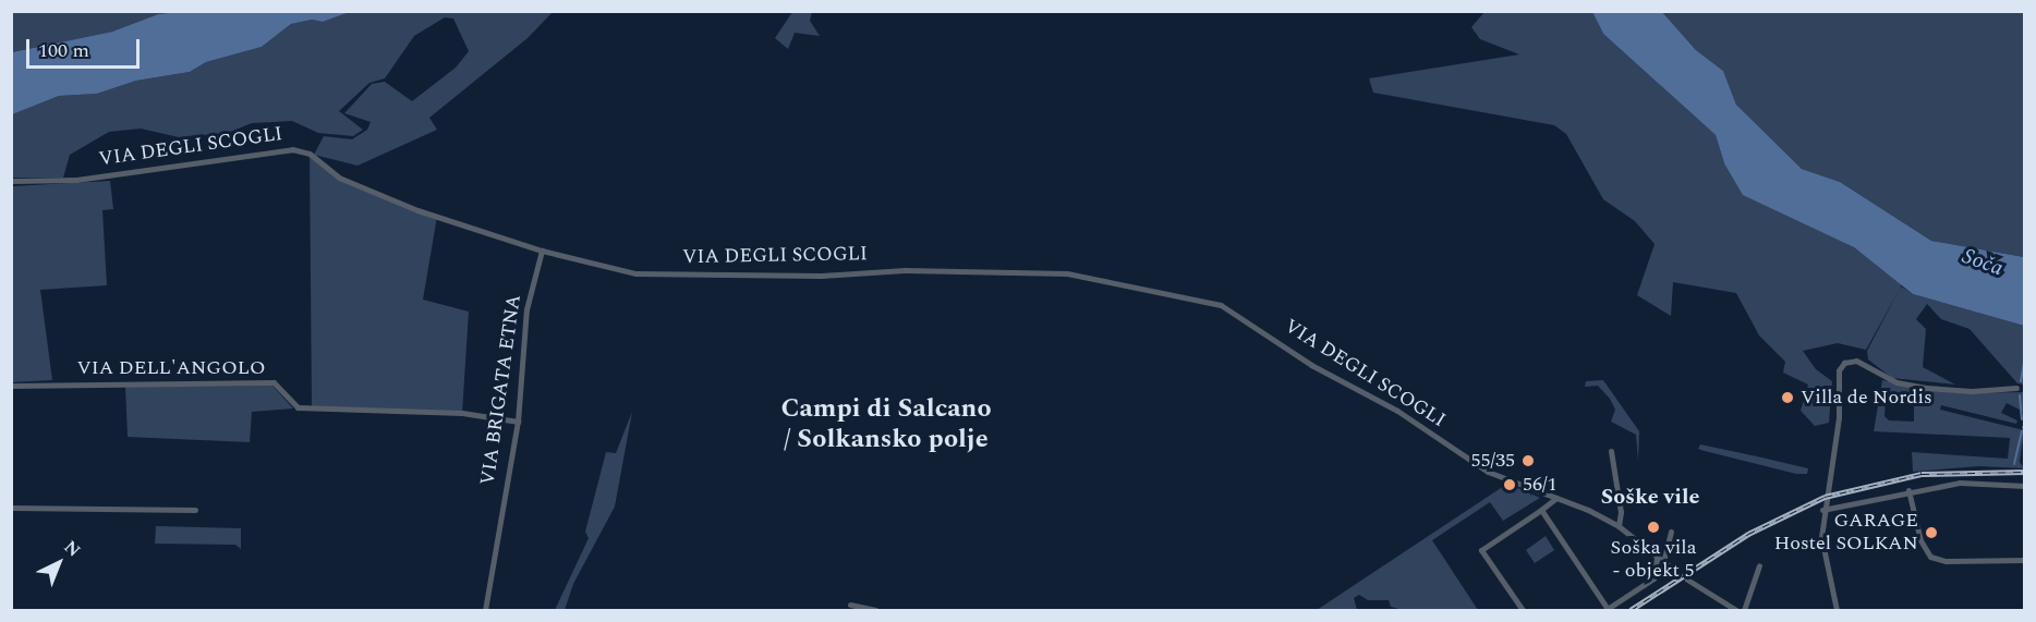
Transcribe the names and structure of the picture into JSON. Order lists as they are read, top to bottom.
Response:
{
  "streets": {
    "street": ["VIA DEGLI SCOGLI", "VIA DELL'ANGOLO", "VIA BRIGATA ETNA"]
  },
  "crossings": [
    ["VIA DEGLI SCOGLI", "VIA BRIGATA ETNA"],
    ["VIA DELL'ANGOLO", "VIA BRIGATA ETNA"]
  ],
  "districts": ["Campi di Salcano / Solkansko polje", "Soške vile"],
  "water": ["Soča"],
  "places": [
    "Villa de Nordis",
    "55/35",
    "56/1",
    "Soška vila - objekt 5",
    "GARAGE Hostel SOLKAN"
  ],
  "scale_bar": "100 m",
  "north": "top right"
}
